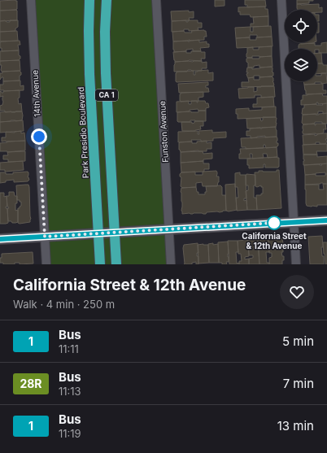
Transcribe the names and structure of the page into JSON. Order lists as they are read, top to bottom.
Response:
{
  "streets": {
    "highway": ["CA 1", "Park Presidio Boulevard"],
    "street": ["14th Avenue", "Funston Avenue"]
  },
  "places": ["California Street & 12th Avenue"],
  "lines": ["bus line 1"],
  "page": {
    "heading": ["California Street & 12th Avenue", "Walk · 4 min · 250 m"],
    "list": [
      {
        "mark": "1",
        "name": "Bus",
        "note": "11:11",
        "value": "5 min"
      },
      {
        "mark": "28R",
        "name": "Bus",
        "note": "11:13",
        "value": "7 min"
      },
      {
        "mark": "1",
        "name": "Bus",
        "note": "11:19",
        "value": "13 min"
      }
    ]
  }
}
